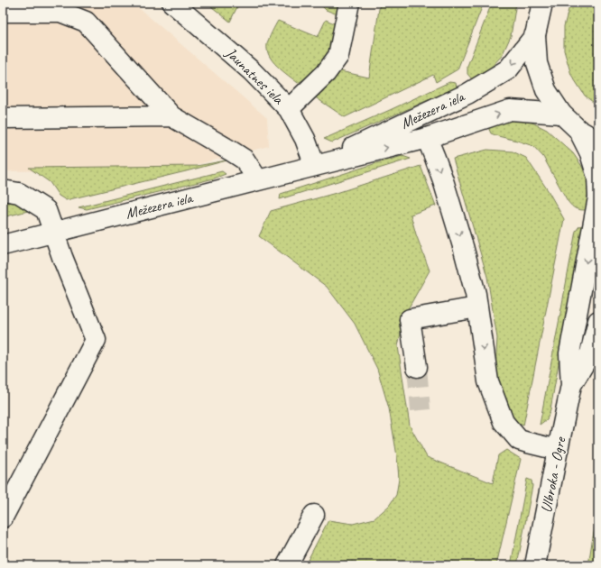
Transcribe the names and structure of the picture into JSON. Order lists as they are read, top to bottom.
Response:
{
  "streets": {
    "street": ["Jaunatnes iela", "Mežezera iela", "Ulbroka - Ogre"]
  },
  "crossings": [
    ["Jaunatnes iela", "Mežezera iela"]
  ]
}
